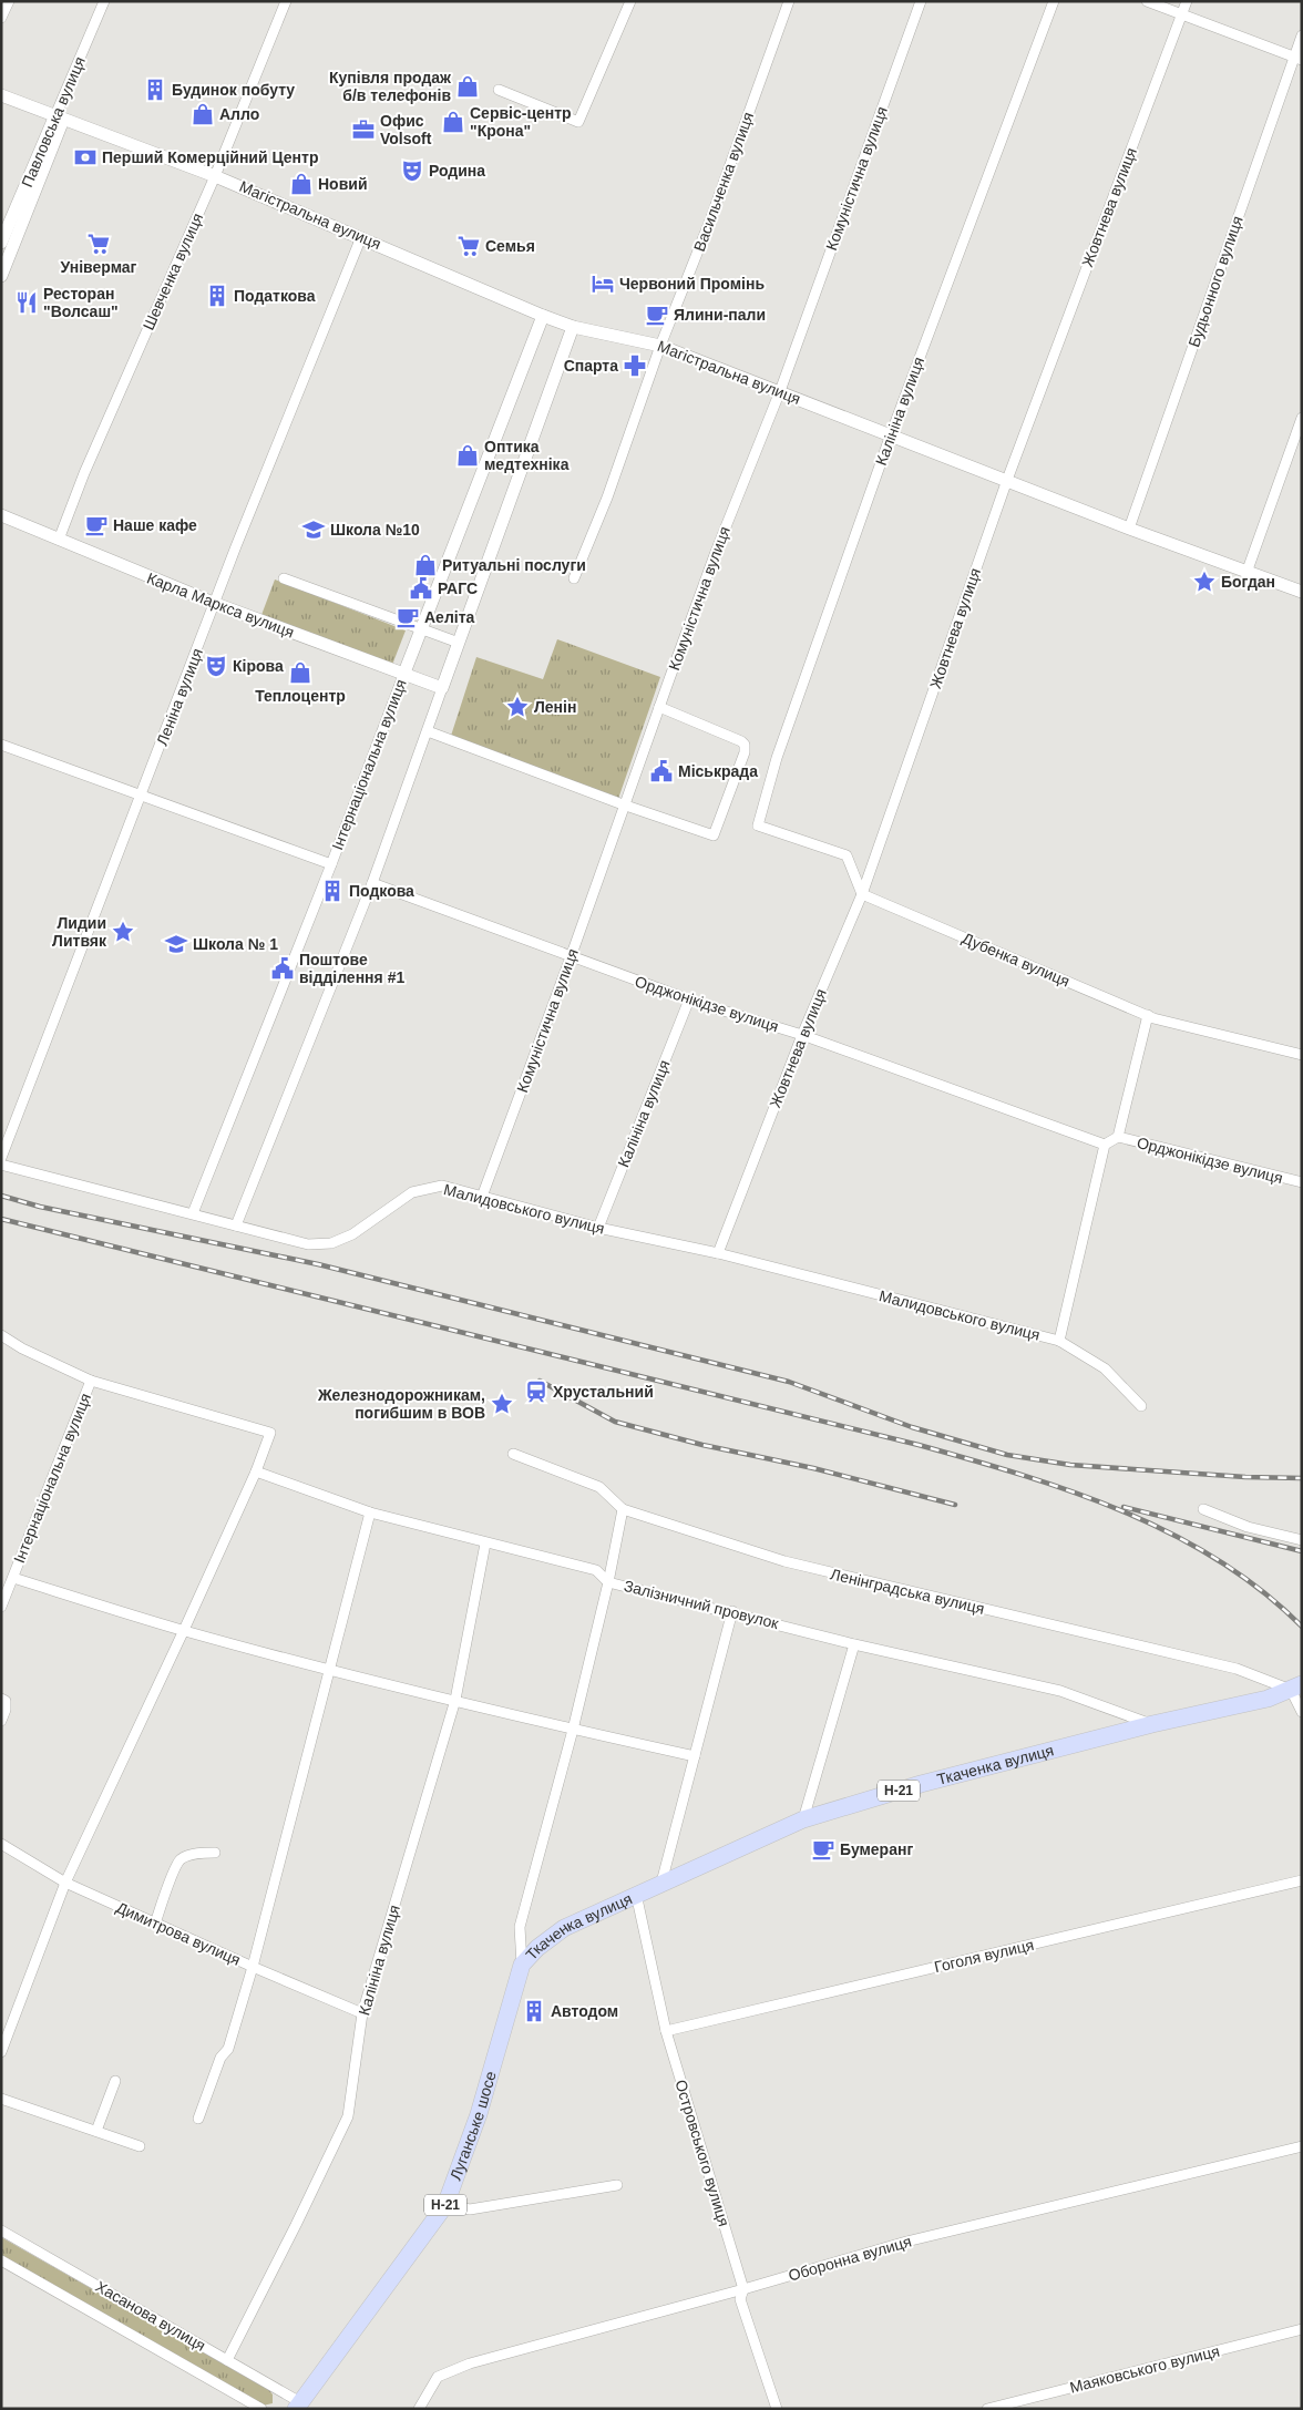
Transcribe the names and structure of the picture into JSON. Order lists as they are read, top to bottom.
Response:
{
  "streets": {
    "main road": ["Ткаченка вулиця", "Н-21", "Луганське шосе"],
    "street": [
      "Павловська вулиця",
      "Комуністична вулиця",
      "Васильченка вулиця",
      "Жовтнева вулиця",
      "Магістральна вулиця",
      "Шевченка вулиця",
      "Будьонного вулиця",
      "Калініна вулиця",
      "Карла Маркса вулиця",
      "Леніна вулиця",
      "Інтернаціональна вулиця",
      "Дубенка вулиця",
      "Орджонікідзе вулиця",
      "Малидовського вулиця",
      "Ленінградська вулиця",
      "Залізничний провулок",
      "Димитрова вулиця",
      "Гоголя вулиця",
      "Островського вулиця",
      "Оборонна вулиця",
      "Хасанова вулиця",
      "Маяковського вулиця"
    ]
  },
  "crossings": [
    ["Павловська вулиця", "Магістральна вулиця"],
    ["Комуністична вулиця", "Магістральна вулиця"],
    ["Комуністична вулиця", "Орджонікідзе вулиця"],
    ["Комуністична вулиця", "Малидовського вулиця"],
    ["Васильченка вулиця", "Магістральна вулиця"],
    ["Жовтнева вулиця", "Магістральна вулиця"],
    ["Жовтнева вулиця", "Калініна вулиця"],
    ["Жовтнева вулиця", "Дубенка вулиця"],
    ["Жовтнева вулиця", "Орджонікідзе вулиця"],
    ["Жовтнева вулиця", "Малидовського вулиця"],
    ["Магістральна вулиця", "Шевченка вулиця"],
    ["Магістральна вулиця", "Будьонного вулиця"],
    ["Магістральна вулиця", "Калініна вулиця"],
    ["Магістральна вулиця", "Леніна вулиця"],
    ["Магістральна вулиця", "Інтернаціональна вулиця"],
    ["Шевченка вулиця", "Карла Маркса вулиця"],
    ["Калініна вулиця", "Дубенка вулиця"],
    ["Калініна вулиця", "Орджонікідзе вулиця"],
    ["Калініна вулиця", "Малидовського вулиця"],
    ["Калініна вулиця", "Залізничний провулок"],
    ["Калініна вулиця", "Димитрова вулиця"],
    ["Калініна вулиця", "Хасанова вулиця"],
    ["Карла Маркса вулиця", "Леніна вулиця"],
    ["Карла Маркса вулиця", "Інтернаціональна вулиця"],
    ["Інтернаціональна вулиця", "Малидовського вулиця"],
    ["Ленінградська вулиця", "Ткаченка вулиця"],
    ["Залізничний провулок", "Ткаченка вулиця"],
    ["Ткаченка вулиця", "Луганське шосе"],
    ["Ткаченка вулиця", "Островського вулиця"],
    ["Гоголя вулиця", "Островського вулиця"],
    ["Луганське шосе", "Хасанова вулиця"],
    ["Островського вулиця", "Оборонна вулиця"]
  ],
  "places": {
    "shop": [
      "Купівля продаж б/в телефонів",
      "Алло",
      "Сервіс-центр \"Крона\"",
      "Новий",
      "Оптика медтехніка",
      "Ритуальні послуги",
      "Теплоцентр"
    ],
    "building": [
      "Будинок побуту",
      "Податкова",
      "Подкова",
      "Автодом"
    ],
    "office": ["Офис Volsoft"],
    "bank": ["Перший Комерційний Центр"],
    "theatre": ["Родина", "Кірова"],
    "supermarket": ["Універмаг", "Семья"],
    "hotel": ["Червоний Промінь"],
    "restaurant": ["Ресторан \"Волсаш\""],
    "cafe": [
      "Ялини-пали",
      "Наше кафе",
      "Аеліта",
      "Бумеранг"
    ],
    "pharmacy": ["Спарта"],
    "school or university": ["Школа №10", "Школа № 1"],
    "place": [
      "Богдан",
      "Ленін",
      "Лидии Литвяк",
      "Железнодорожникам, погибшим в ВОВ"
    ],
    "public building": ["РАГС", "Міськрада", "Поштове відділення #1"],
    "station": ["Хрустальний"]
  }
}
